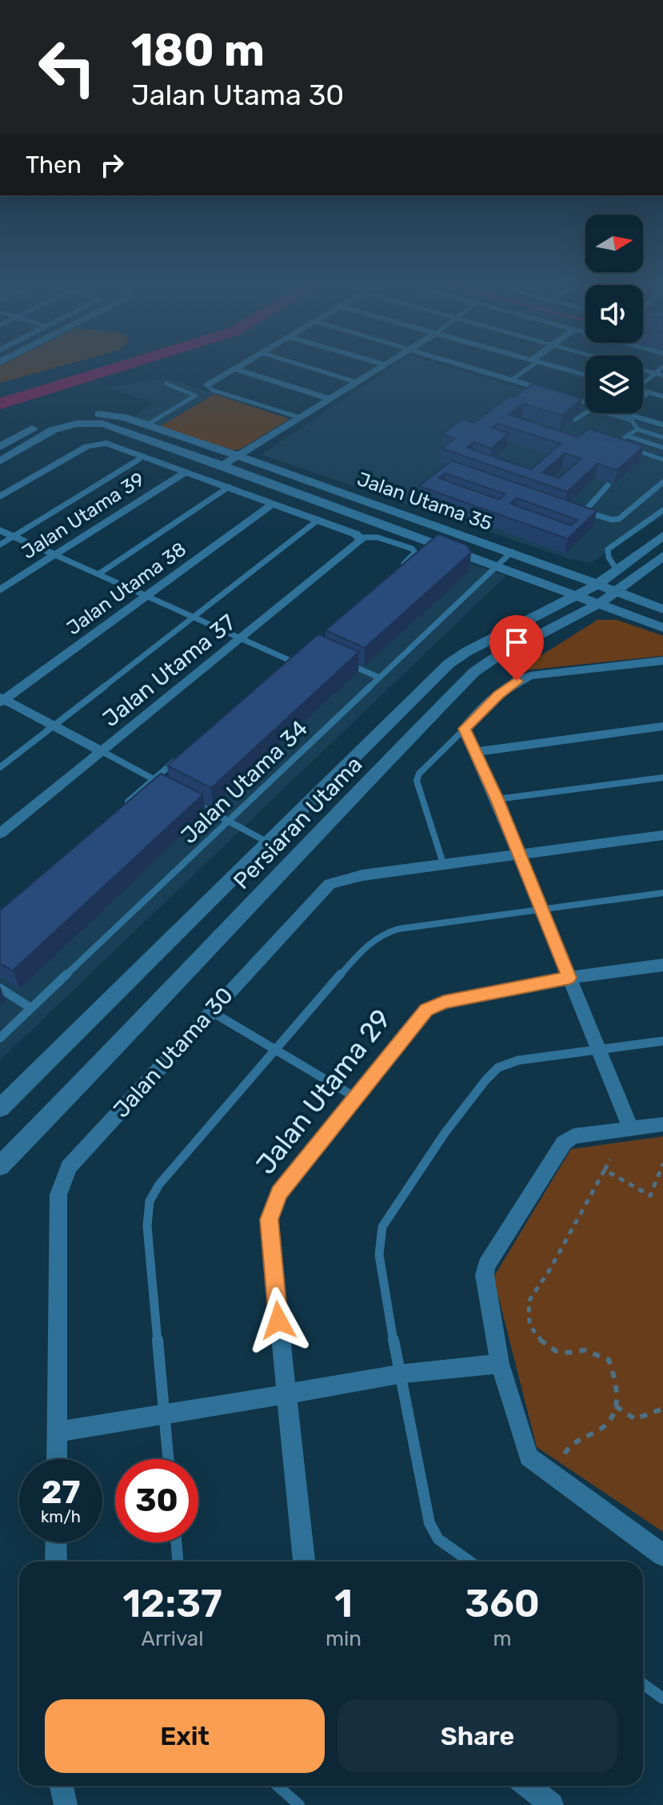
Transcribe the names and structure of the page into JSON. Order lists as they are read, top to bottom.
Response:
{
  "streets": {
    "street": [
      "Jalan Utama 35",
      "Jalan Utama 39",
      "Jalan Utama 38",
      "Jalan Utama 37",
      "Persiaran Utama",
      "Jalan Utama 30",
      "Jalan Utama 29"
    ],
    "lane": ["Jalan Utama 34"]
  },
  "crossings": [
    ["Jalan Utama 35", "Jalan Utama 34"],
    ["Jalan Utama 35", "Persiaran Utama"]
  ],
  "north": "right",
  "page": {
    "turn": ["180 m", "Jalan Utama 30"],
    "then": "Then",
    "speed": "27 km/h",
    "limit": "30",
    "eta": [
      "12:37",
      "Arrival",
      "1",
      "min",
      "360",
      "m"
    ],
    "buttons": ["Exit", "Share"]
  }
}
